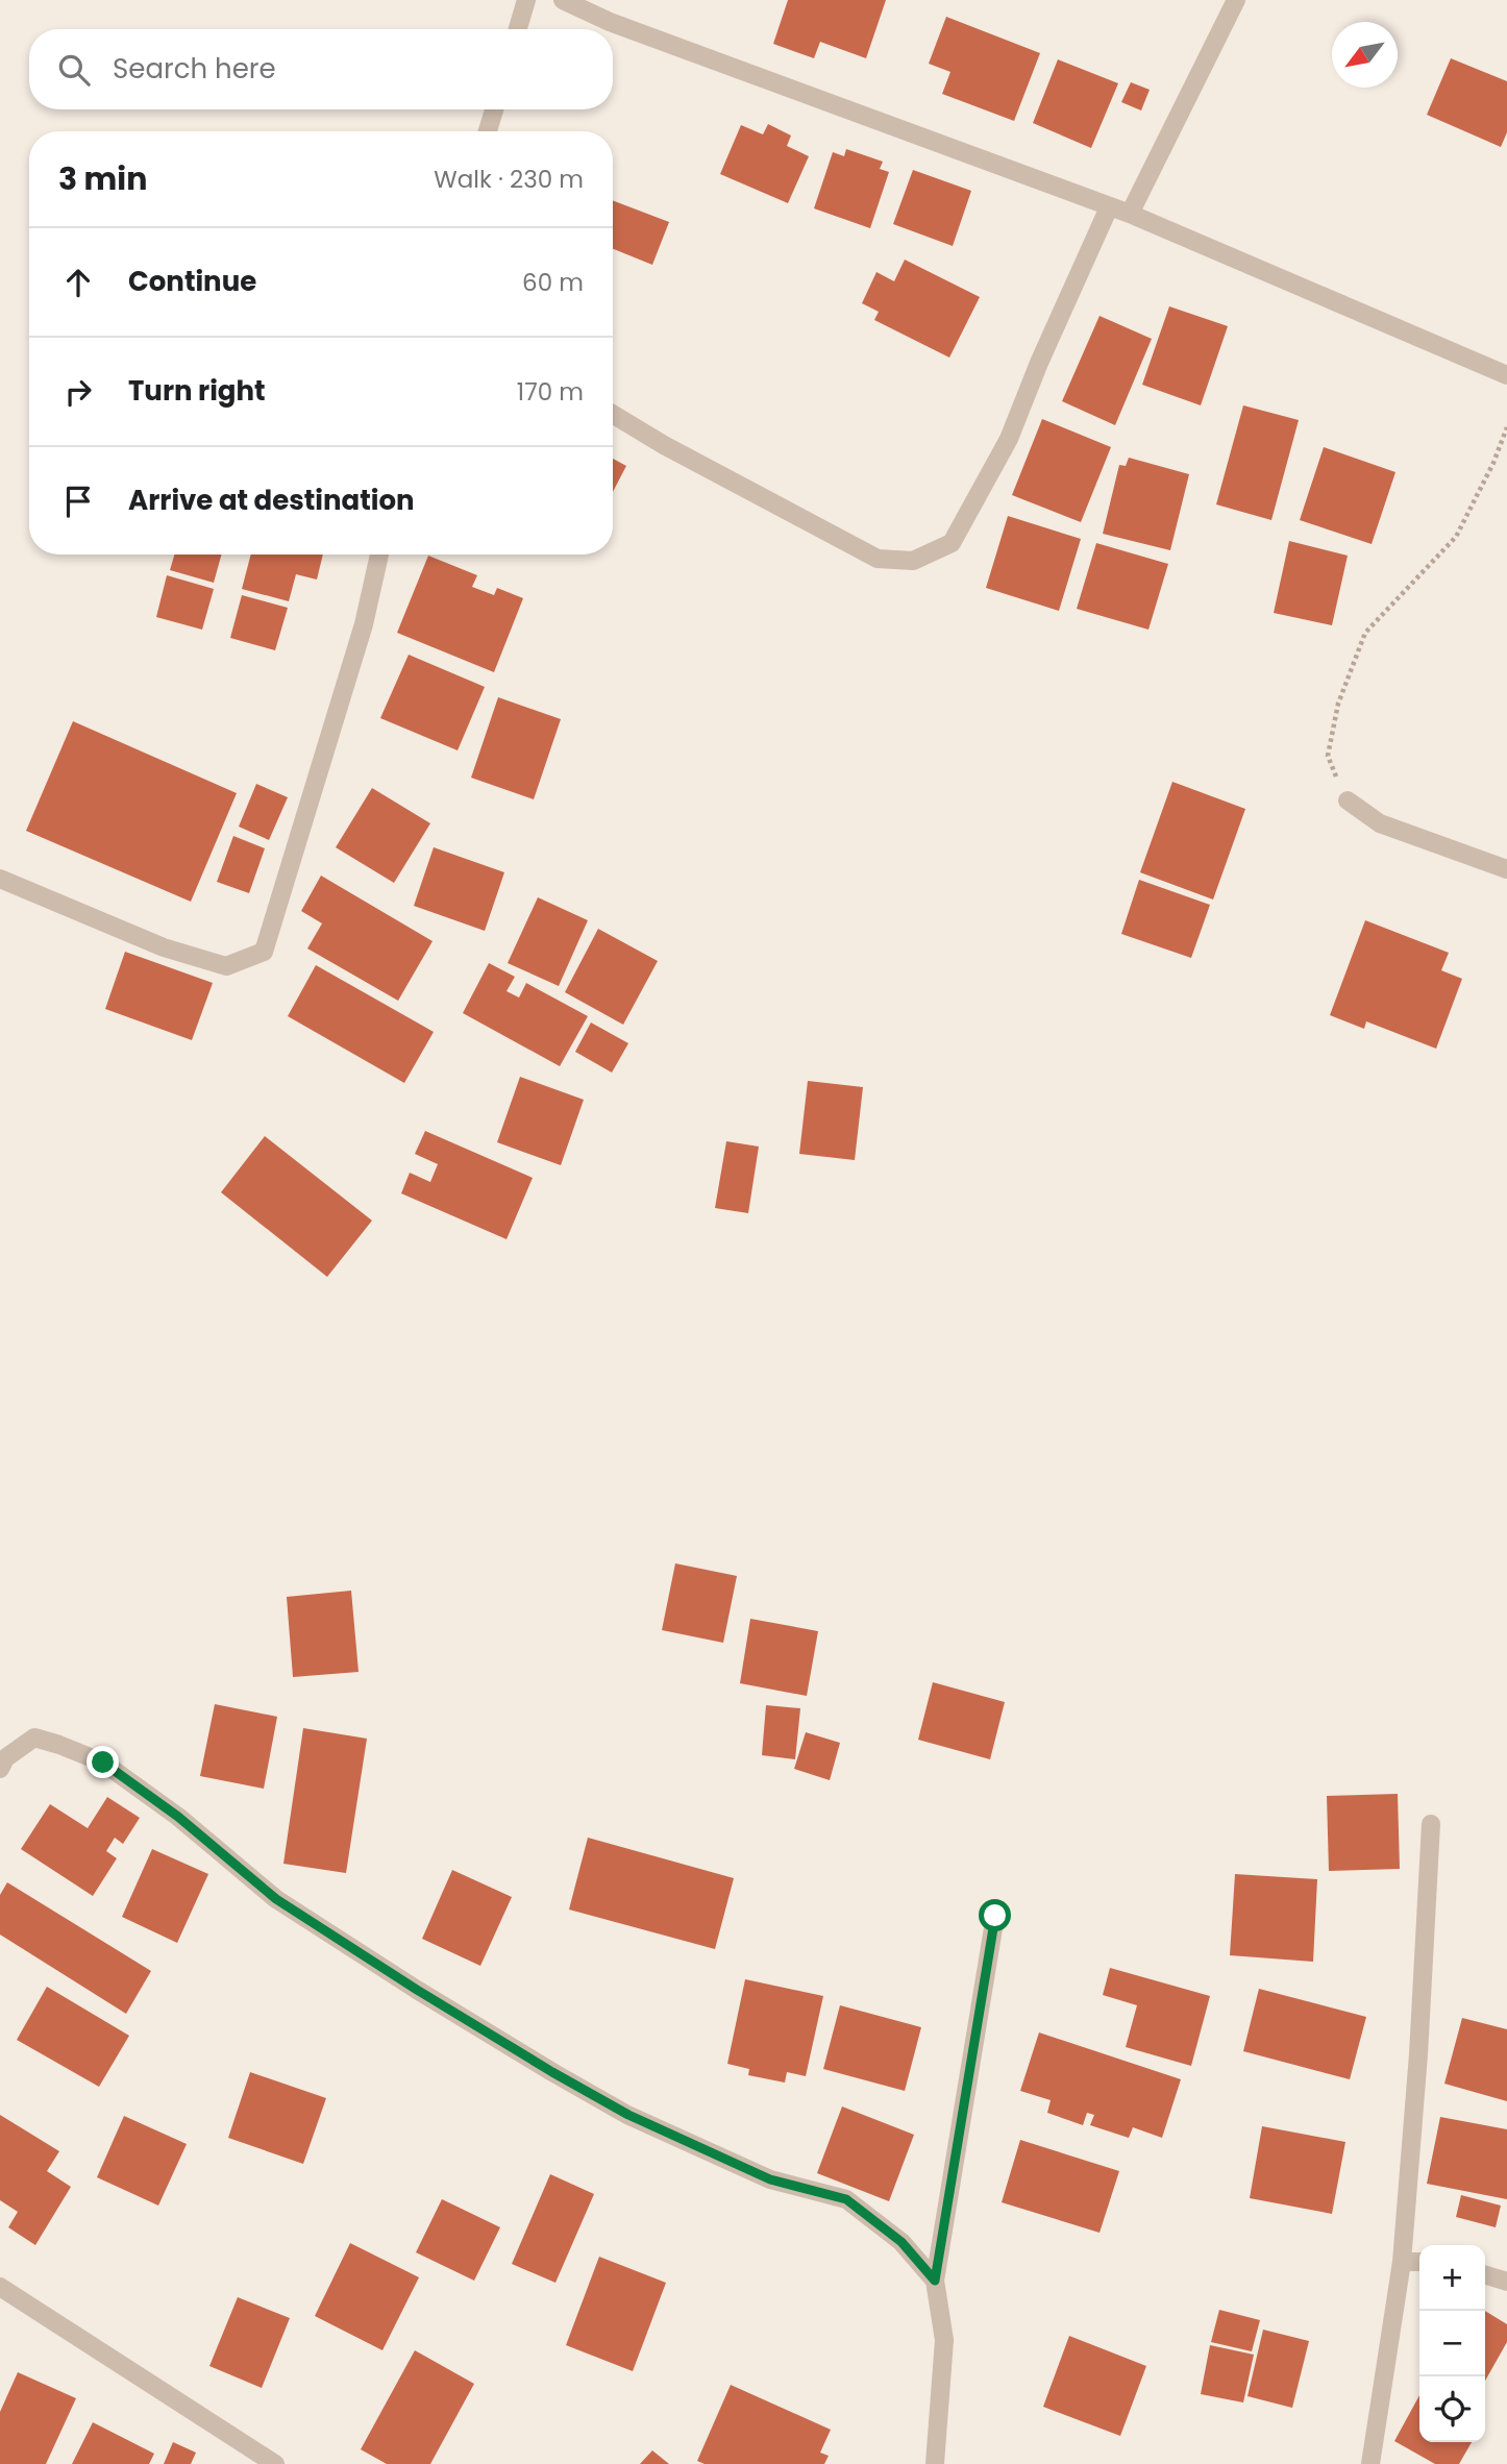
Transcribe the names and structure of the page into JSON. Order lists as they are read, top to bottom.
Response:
{
  "north": "bottom left",
  "page": {
    "search": "Search here",
    "heading": ["3 min", "Walk · 230 m"],
    "list": [
      ["Continue", "60 m"],
      ["Turn right", "170 m"],
      "Arrive at destination"
    ],
    "map_buttons": ["+", "−"]
  }
}
